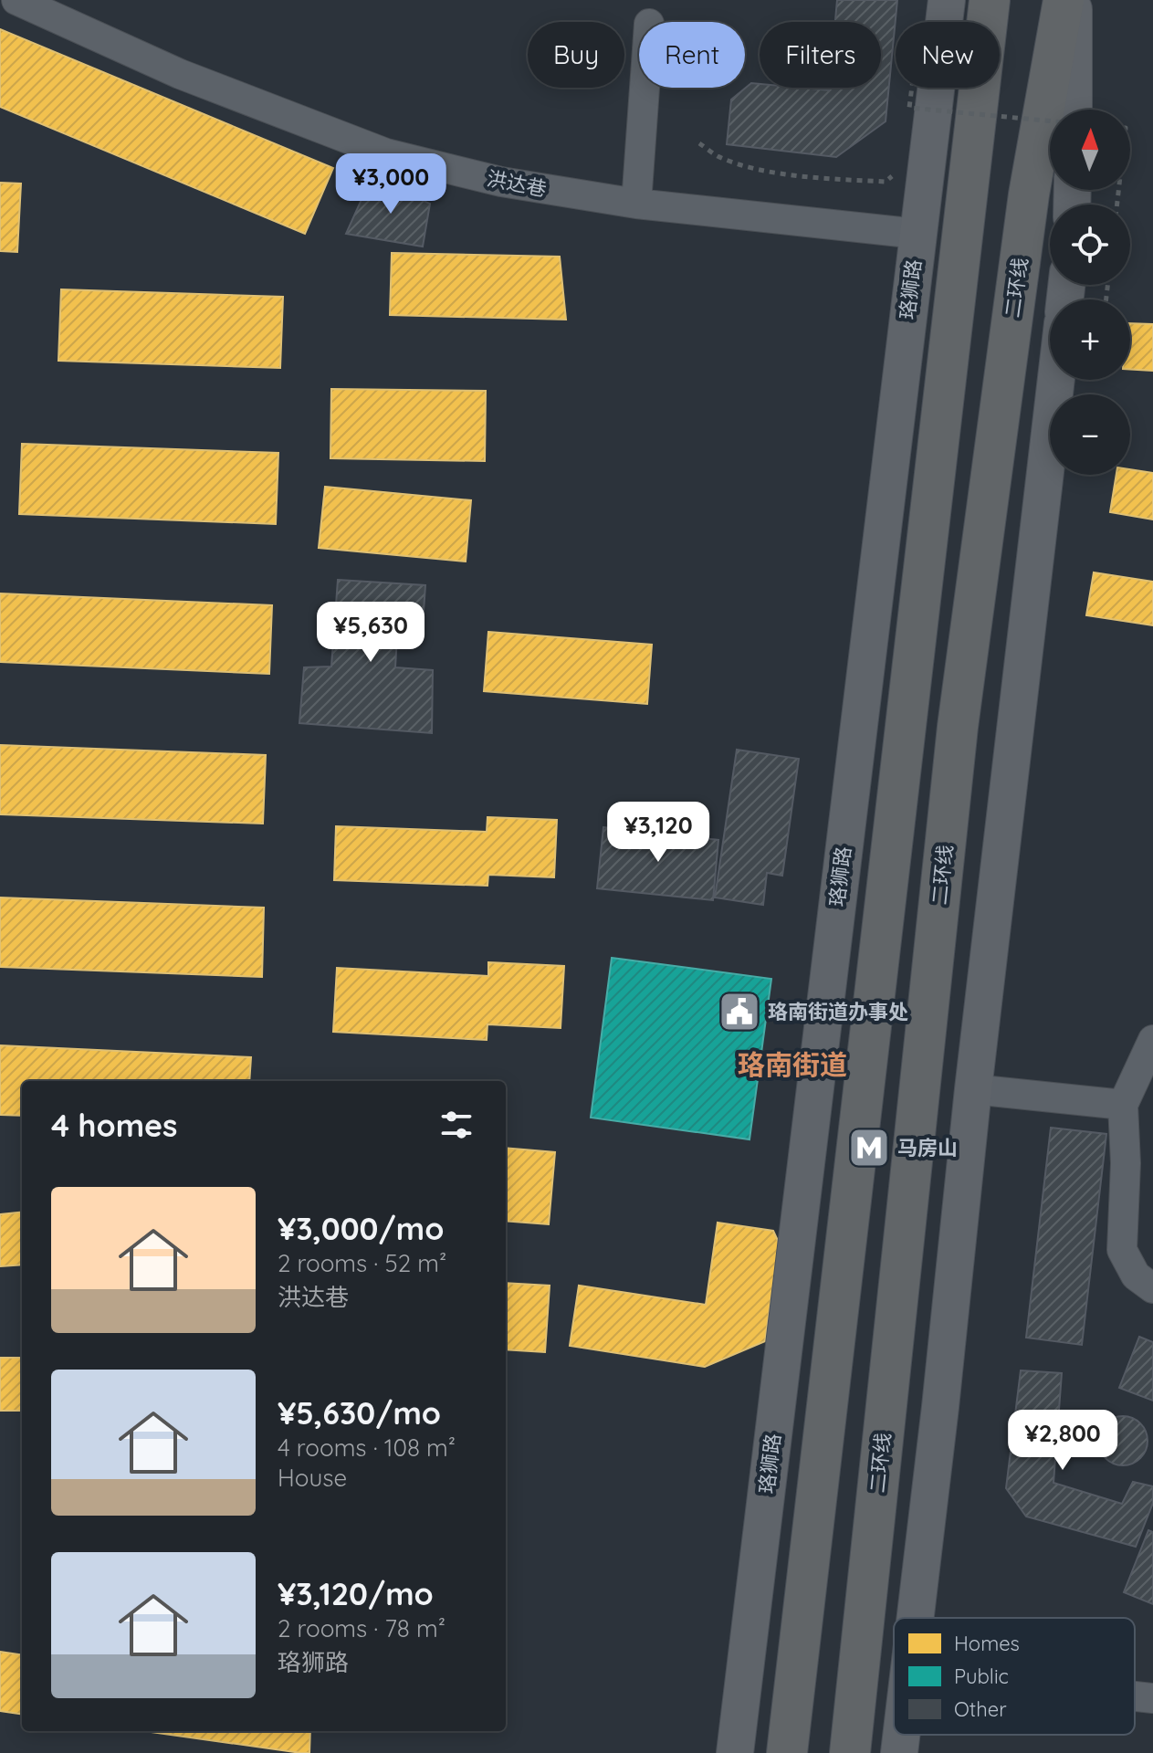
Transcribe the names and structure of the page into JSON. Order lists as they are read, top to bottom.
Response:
{
  "streets": {
    "highway": ["二环线"],
    "main road": ["珞狮路"],
    "street": ["洪达巷"]
  },
  "crossings": [
    ["洪达巷", "珞狮路"]
  ],
  "districts": ["珞南街道"],
  "places": {
    "public building": ["珞南街道办事处"],
    "metro station": ["马房山"]
  },
  "legend": ["Homes", "Public", "Other"],
  "north": "top",
  "page": {
    "chip": [
      "Buy",
      "Rent",
      "Filters",
      "New"
    ],
    "map_buttons": ["+", "−"],
    "price": [
      "¥3,000",
      "¥5,630",
      "¥3,120",
      "¥2,800"
    ],
    "heading": "4 homes",
    "list": [
      {
        "name": "¥3,000/mo",
        "note": "2 rooms · 52 m² · 洪达巷"
      },
      {
        "name": "¥5,630/mo",
        "note": "4 rooms · 108 m² · House"
      },
      {
        "name": "¥3,120/mo",
        "note": "2 rooms · 78 m² · 珞狮路"
      }
    ]
  }
}
